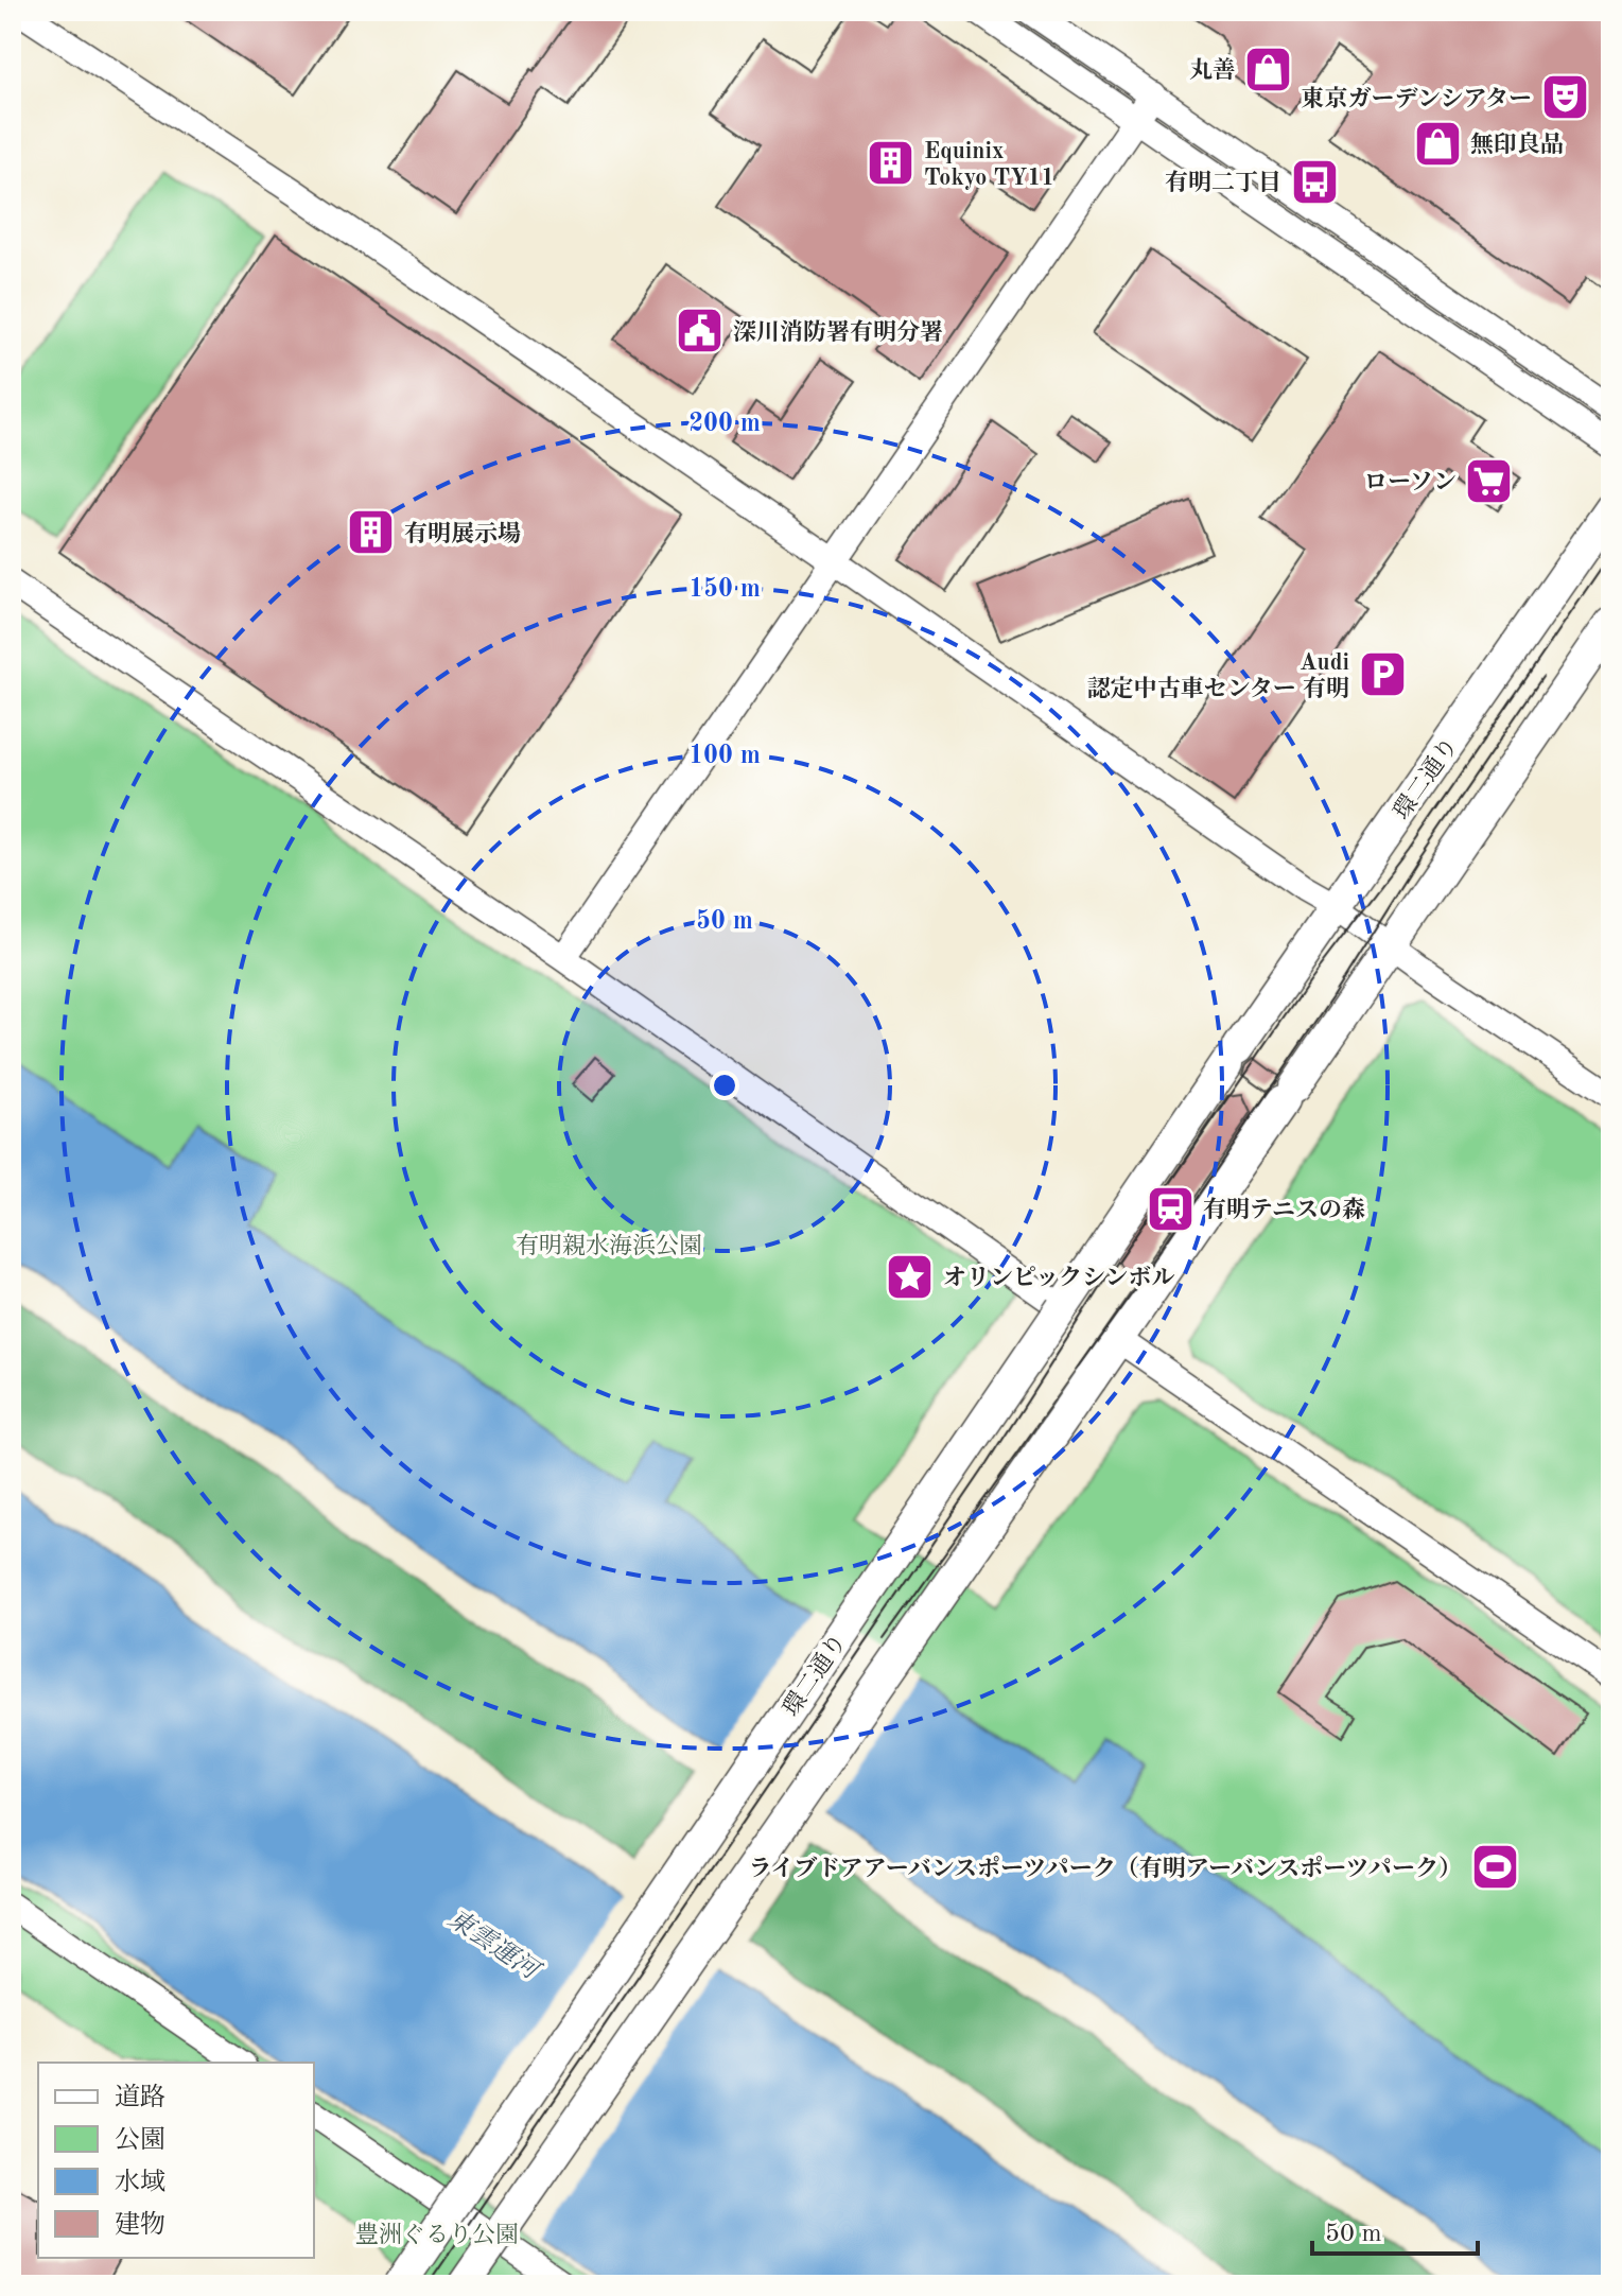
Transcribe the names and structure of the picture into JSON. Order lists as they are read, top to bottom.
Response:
{
  "streets": {
    "main road": ["環二通り"]
  },
  "water": ["東雲運河"],
  "parks": ["有明親水海浜公園", "豊洲ぐるり公園"],
  "places": {
    "shop": ["丸善", "無印良品"],
    "theatre": ["東京ガーデンシアター"],
    "building": ["Equinix Tokyo TY11", "有明展示場"],
    "bus stop": ["有明二丁目"],
    "public building": ["深川消防署有明分署"],
    "supermarket": ["ローソン"],
    "parking": ["Audi 認定中古車センター 有明"],
    "station": ["有明テニスの森"],
    "place": ["オリンピックシンボル"],
    "sports": ["ライブドアアーバンスポーツパーク（有明アーバンスポーツパーク）"]
  },
  "legend": [
    "道路",
    "公園",
    "水域",
    "建物"
  ],
  "scale_bar": "50 m",
  "rings": [
    "200 m",
    "150 m",
    "100 m",
    "50 m"
  ]
}
